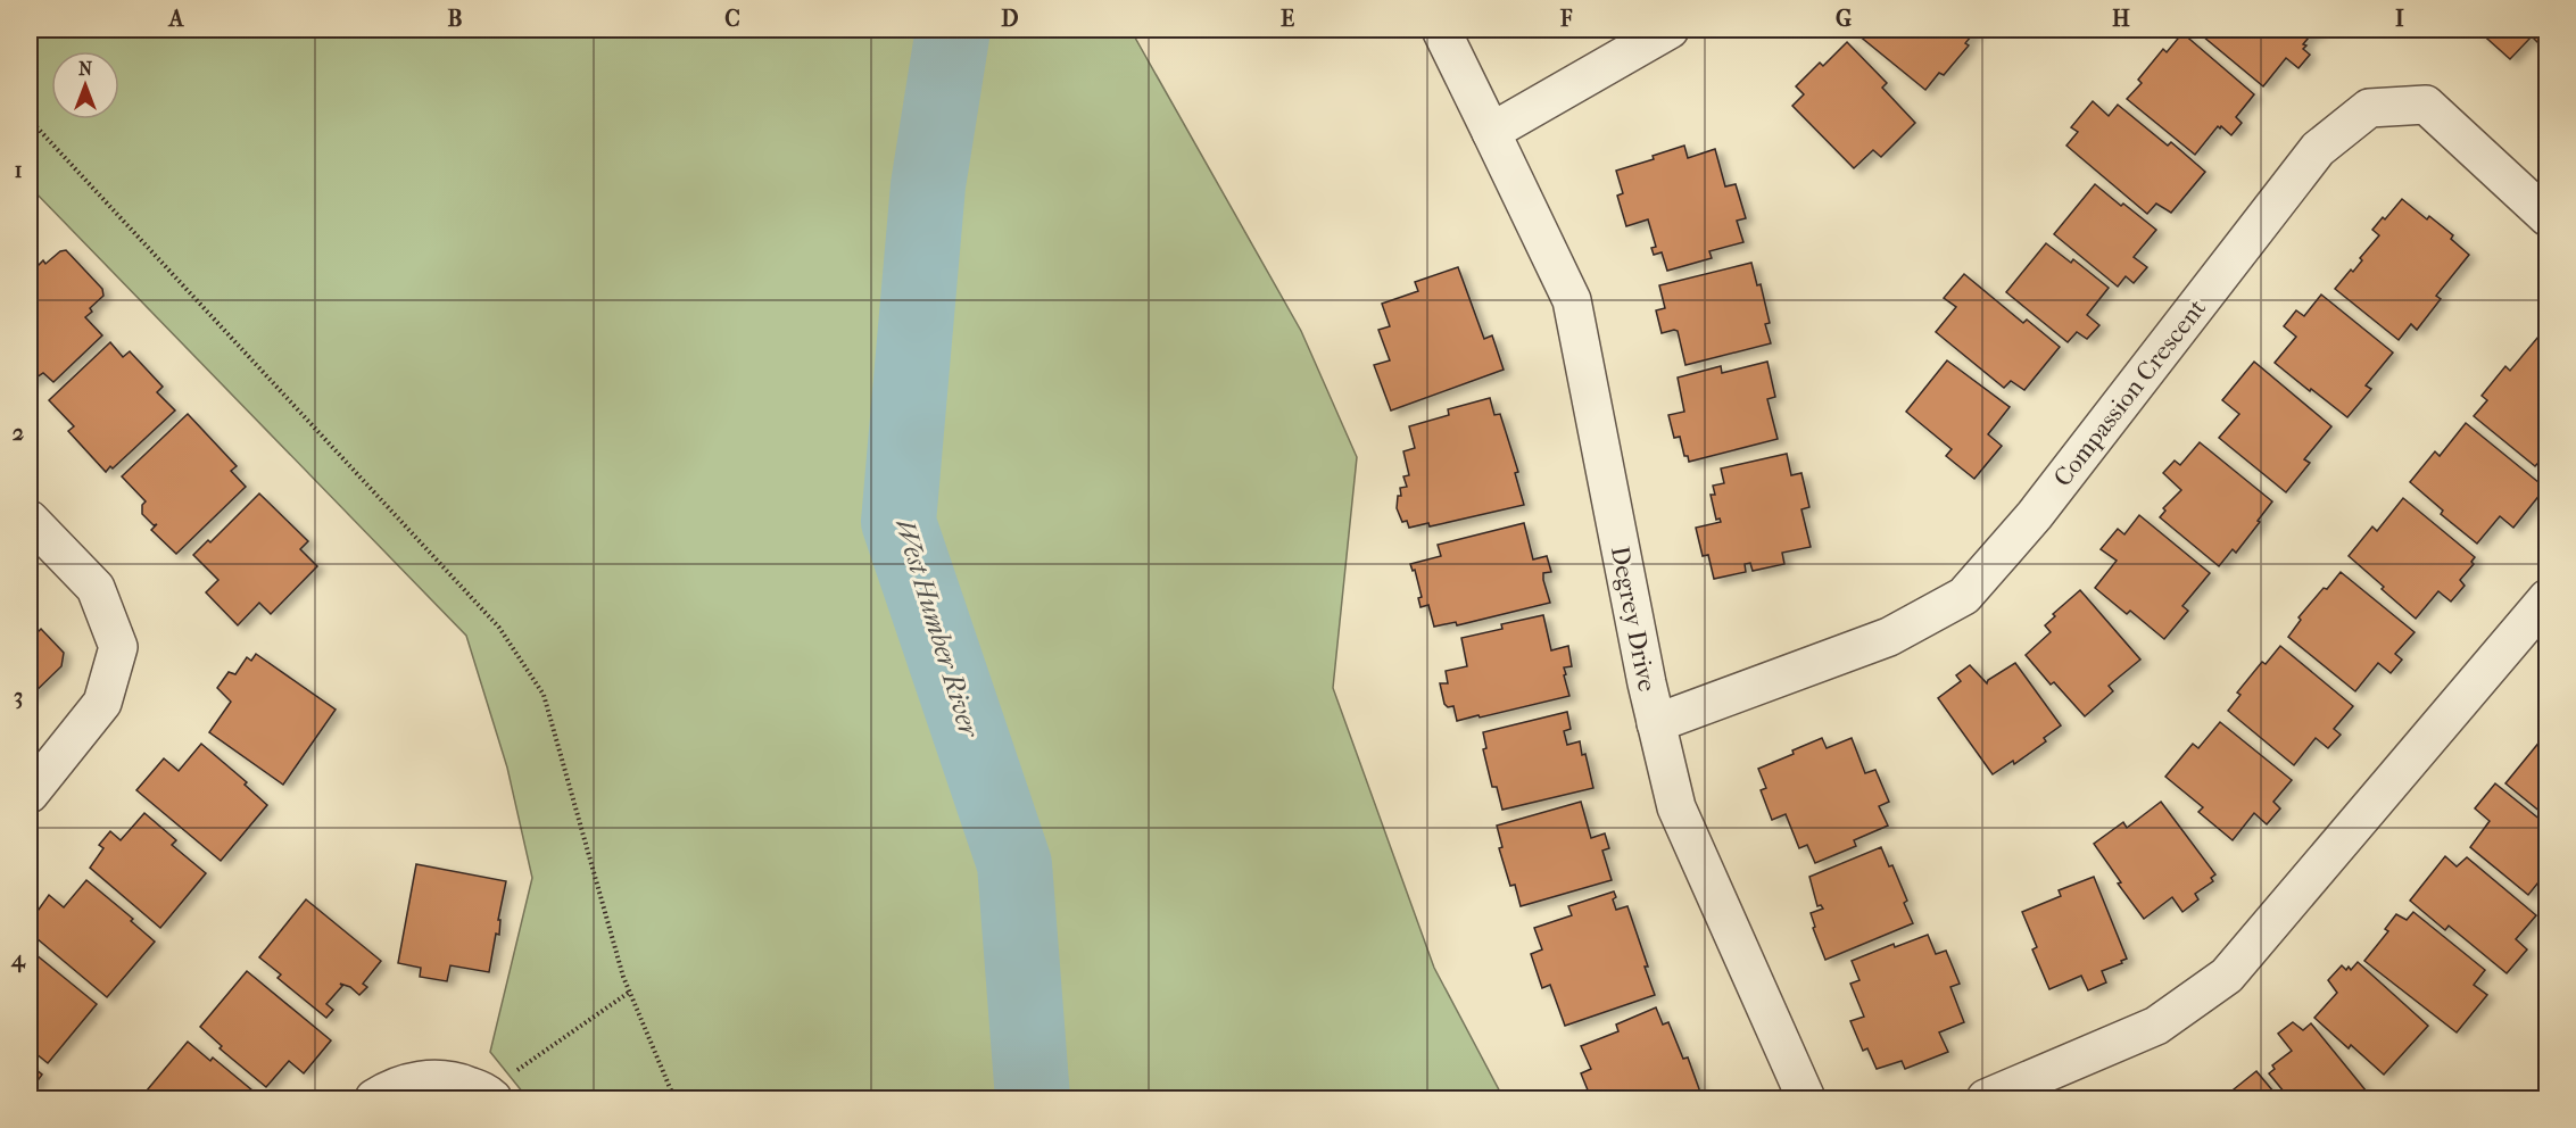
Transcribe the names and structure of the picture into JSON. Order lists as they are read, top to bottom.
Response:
{
  "streets": {
    "street": ["Compassion Crescent", "Degrey Drive"]
  },
  "crossings": [
    ["Compassion Crescent", "Degrey Drive"]
  ],
  "water": ["West Humber River"],
  "north": "top",
  "grid": {
    "columns": [
      "A",
      "B",
      "C",
      "D",
      "E",
      "F",
      "G",
      "H",
      "I"
    ],
    "rows": [
      "1",
      "2",
      "3",
      "4"
    ]
  }
}
